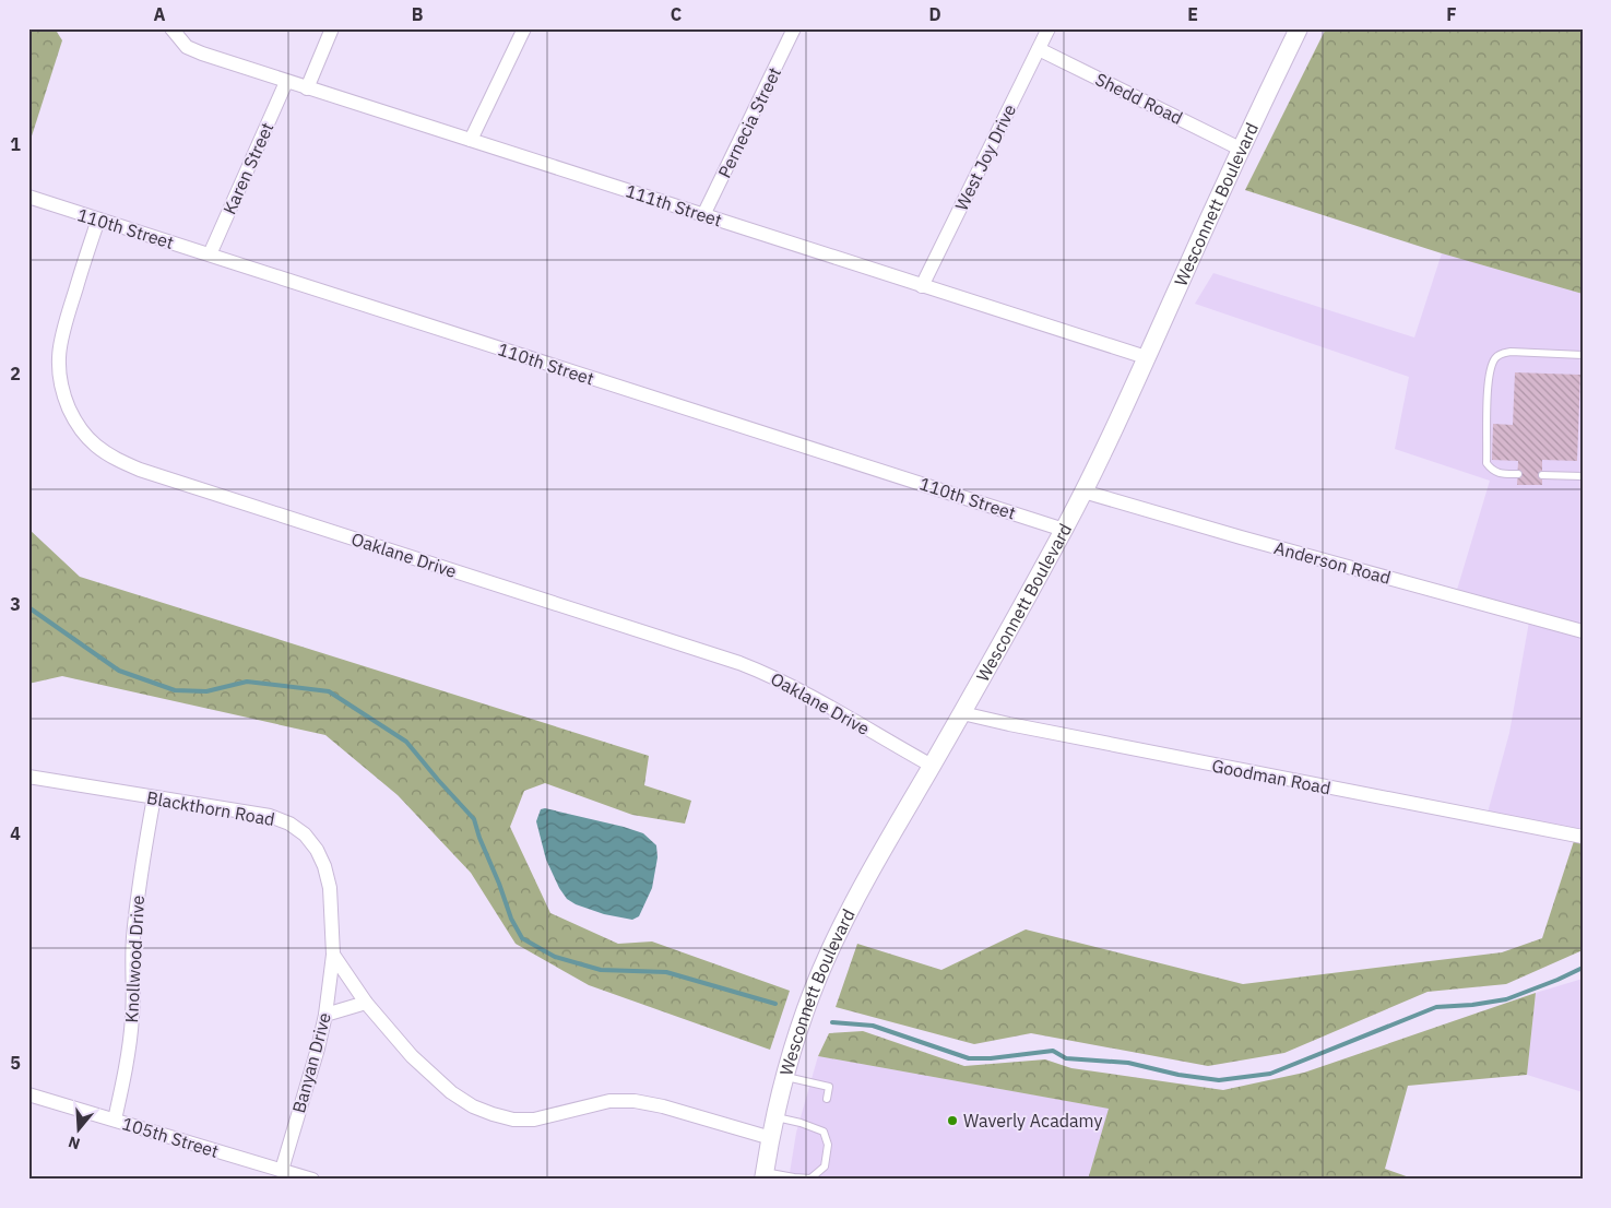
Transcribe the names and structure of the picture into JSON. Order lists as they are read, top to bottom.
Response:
{
  "streets": {
    "street": [
      "Shedd Road",
      "Pernecia Street",
      "West Joy Drive",
      "Karen Street",
      "Wesconnett Boulevard",
      "111th Street",
      "110th Street",
      "Oaklane Drive",
      "Anderson Road",
      "Goodman Road",
      "Blackthorn Road",
      "Knollwood Drive",
      "Banyan Drive",
      "105th Street"
    ]
  },
  "crossings": [
    ["Shedd Road", "West Joy Drive"],
    ["Shedd Road", "Wesconnett Boulevard"],
    ["Pernecia Street", "111th Street"],
    ["West Joy Drive", "111th Street"],
    ["Karen Street", "111th Street"],
    ["Karen Street", "110th Street"],
    ["Wesconnett Boulevard", "111th Street"],
    ["Wesconnett Boulevard", "110th Street"],
    ["Wesconnett Boulevard", "Oaklane Drive"],
    ["Wesconnett Boulevard", "Anderson Road"],
    ["Wesconnett Boulevard", "Goodman Road"],
    ["110th Street", "Oaklane Drive"],
    ["Blackthorn Road", "Knollwood Drive"],
    ["Blackthorn Road", "Banyan Drive"],
    ["Knollwood Drive", "105th Street"],
    ["Banyan Drive", "105th Street"]
  ],
  "places": ["Waverly Acadamy"],
  "north": "bottom",
  "grid": {
    "columns": [
      "A",
      "B",
      "C",
      "D",
      "E",
      "F"
    ],
    "rows": [
      "1",
      "2",
      "3",
      "4",
      "5"
    ]
  }
}
